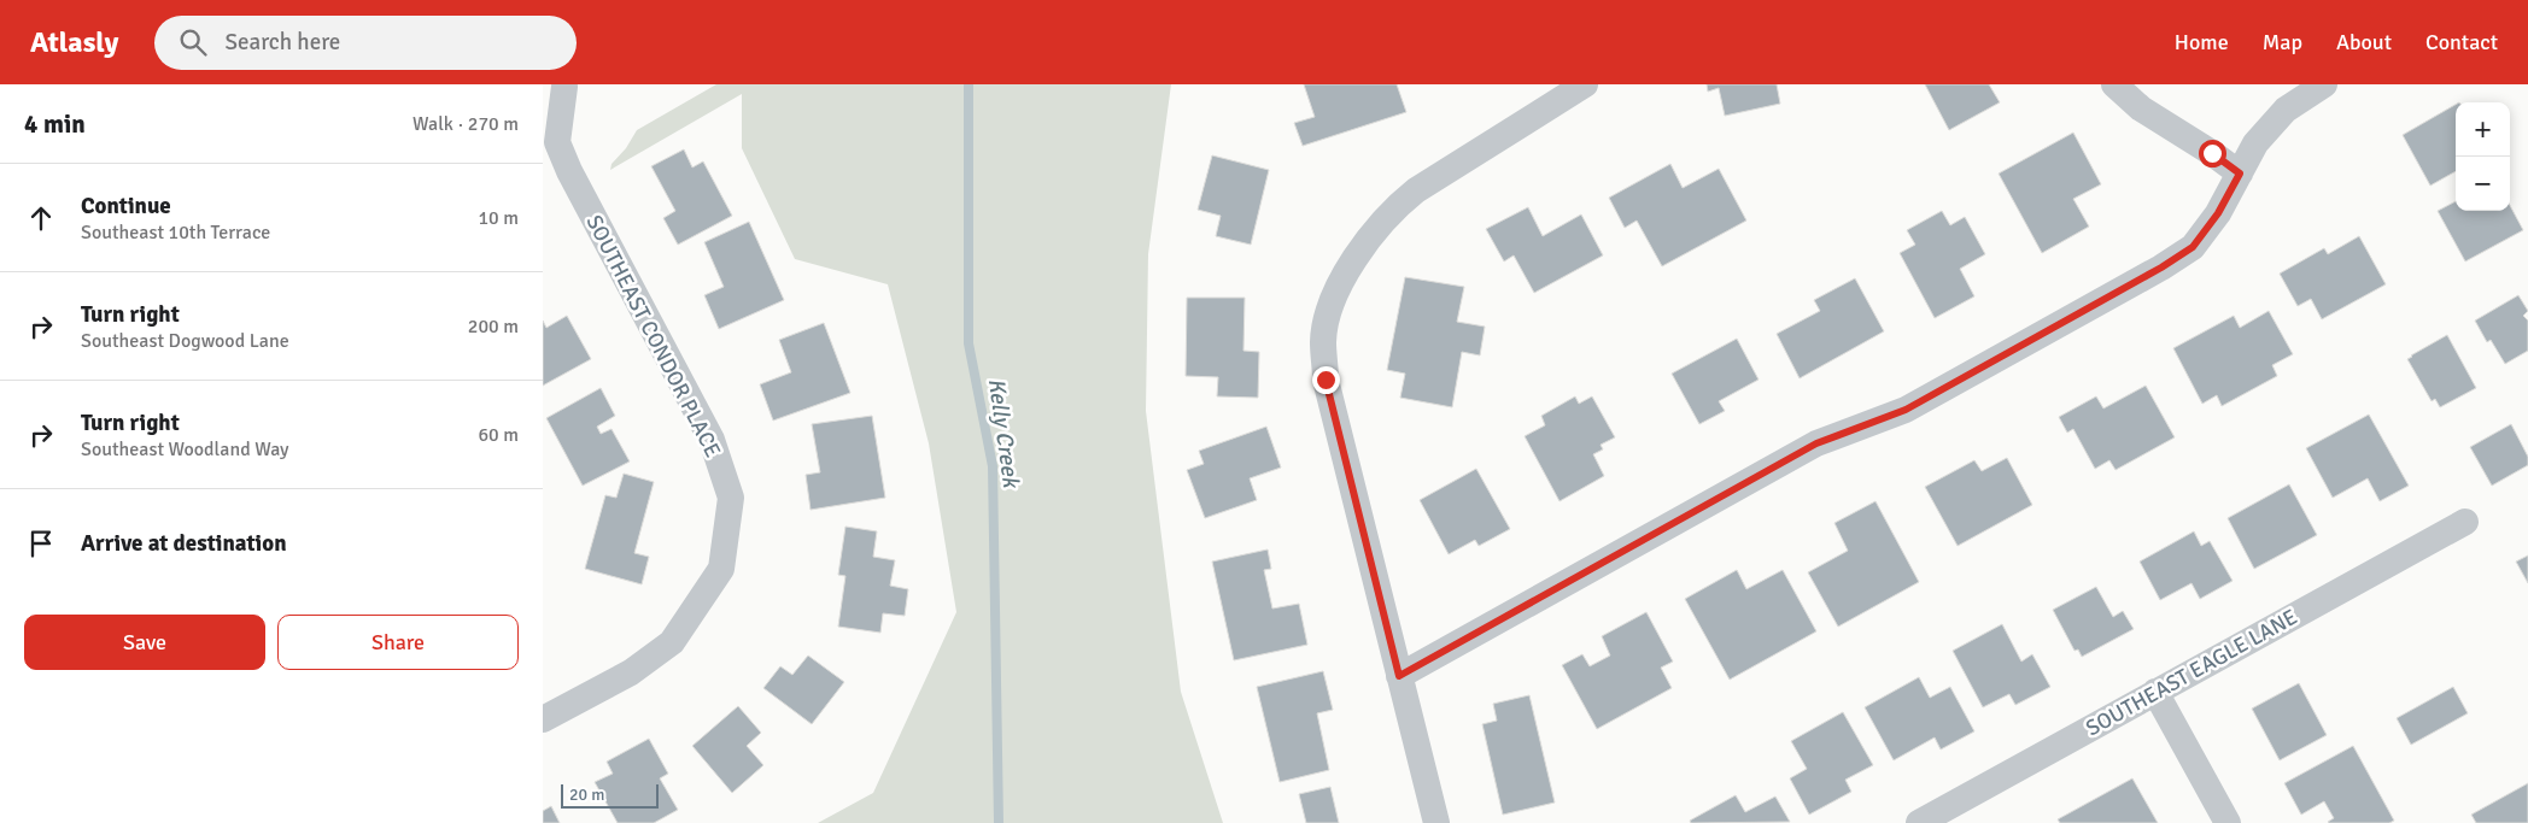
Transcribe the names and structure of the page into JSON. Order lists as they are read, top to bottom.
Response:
{
  "streets": {
    "street": ["SOUTHEAST CONDOR PLACE", "SOUTHEAST EAGLE LANE"]
  },
  "water": ["Kelly Creek"],
  "scale_bar": "20 m",
  "page": {
    "header": "Atlasly",
    "search": "Search here",
    "nav": [
      "Home",
      "Map",
      "About",
      "Contact"
    ],
    "heading": ["4 min", "Walk · 270 m"],
    "map_buttons": ["+", "−"],
    "list": [
      ["Continue", "Southeast 10th Terrace", "10 m"],
      ["Turn right", "Southeast Dogwood Lane", "200 m"],
      ["Turn right", "Southeast Woodland Way", "60 m"],
      "Arrive at destination"
    ],
    "buttons": ["Save", "Share"],
    "scale": "20 m"
  }
}
